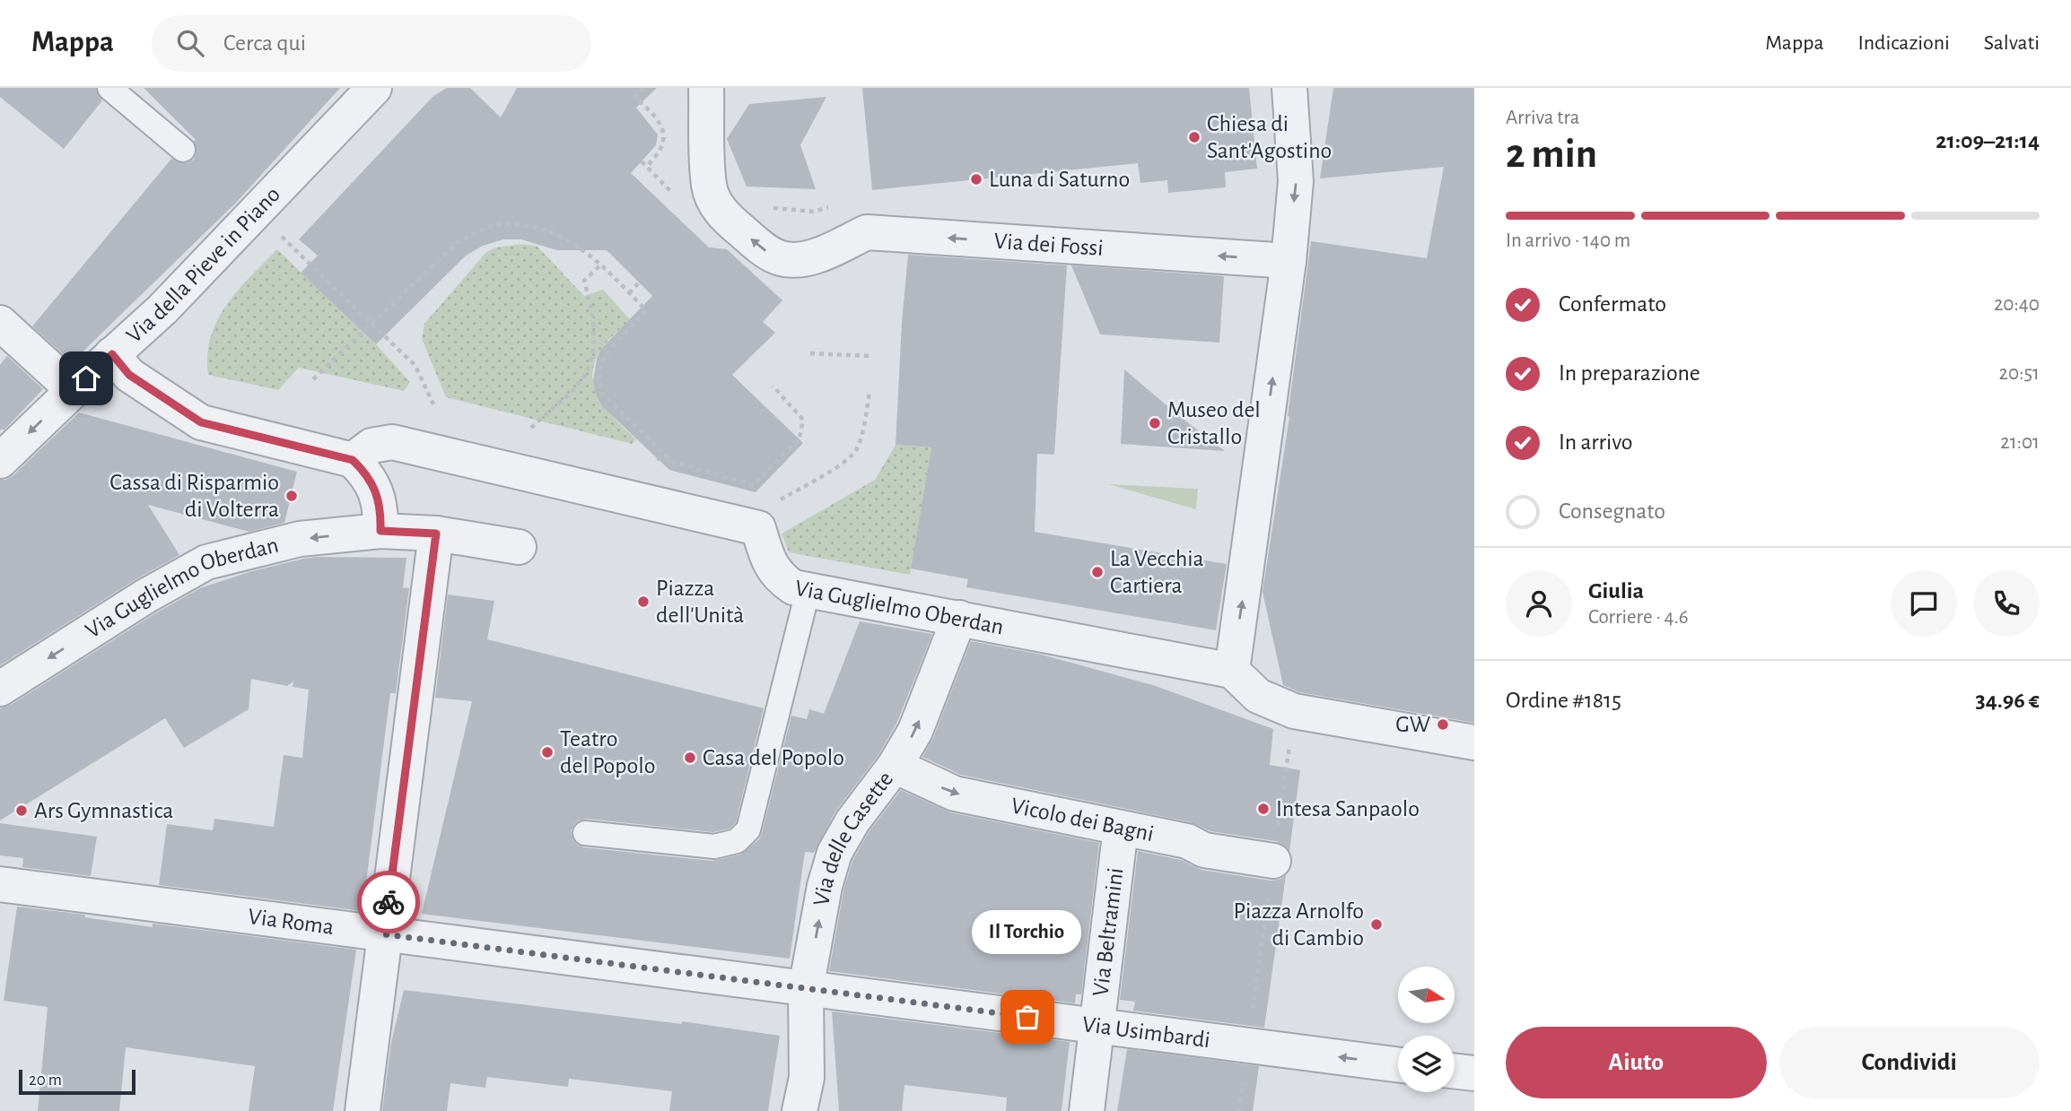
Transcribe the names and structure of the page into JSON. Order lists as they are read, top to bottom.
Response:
{
  "streets": {
    "street": [
      "Via dei Fossi",
      "Via della Pieve in Piano",
      "Via Guglielmo Oberdan",
      "Vicolo dei Bagni",
      "Via delle Casette",
      "Via Roma",
      "Via Beltramini",
      "Via Usimbardi"
    ]
  },
  "crossings": [
    ["Via Guglielmo Oberdan", "Via delle Casette"],
    ["Vicolo dei Bagni", "Via delle Casette"],
    ["Vicolo dei Bagni", "Via Beltramini"],
    ["Via delle Casette", "Via Roma"],
    ["Via delle Casette", "Via Usimbardi"],
    ["Via Roma", "Via Usimbardi"],
    ["Via Beltramini", "Via Usimbardi"]
  ],
  "one_way": [
    "Via dei Fossi",
    "Via Guglielmo Oberdan",
    "Vicolo dei Bagni",
    "Via delle Casette"
  ],
  "places": [
    "Chiesa di Sant'Agostino",
    "Luna di Saturno",
    "Museo del Cristallo",
    "Cassa di Risparmio di Volterra",
    "La Vecchia Cartiera",
    "Piazza dell'Unità",
    "GW",
    "Teatro del Popolo",
    "Casa del Popolo",
    "Intesa Sanpaolo",
    "Ars Gymnastica",
    "Piazza Arnolfo di Cambio",
    "Il Torchio"
  ],
  "scale_bar": "20 m",
  "north": "right",
  "page": {
    "header": "Mappa",
    "search": "Cerca qui",
    "nav": ["Mappa", "Indicazioni", "Salvati"],
    "heading": ["2 min", "Arriva tra", "21:09–21:14"],
    "panel": [
      "Giulia",
      "Corriere · 4.6",
      "Ordine #1815",
      "34.96 €"
    ],
    "bar": "In arrivo · 140 m",
    "list": [
      ["Confermato", "20:40"],
      ["In preparazione", "20:51"],
      ["In arrivo", "21:01"],
      "Consegnato"
    ],
    "bubble": "Il Torchio",
    "buttons": ["Aiuto", "Condividi"],
    "scale": "20 m"
  }
}
